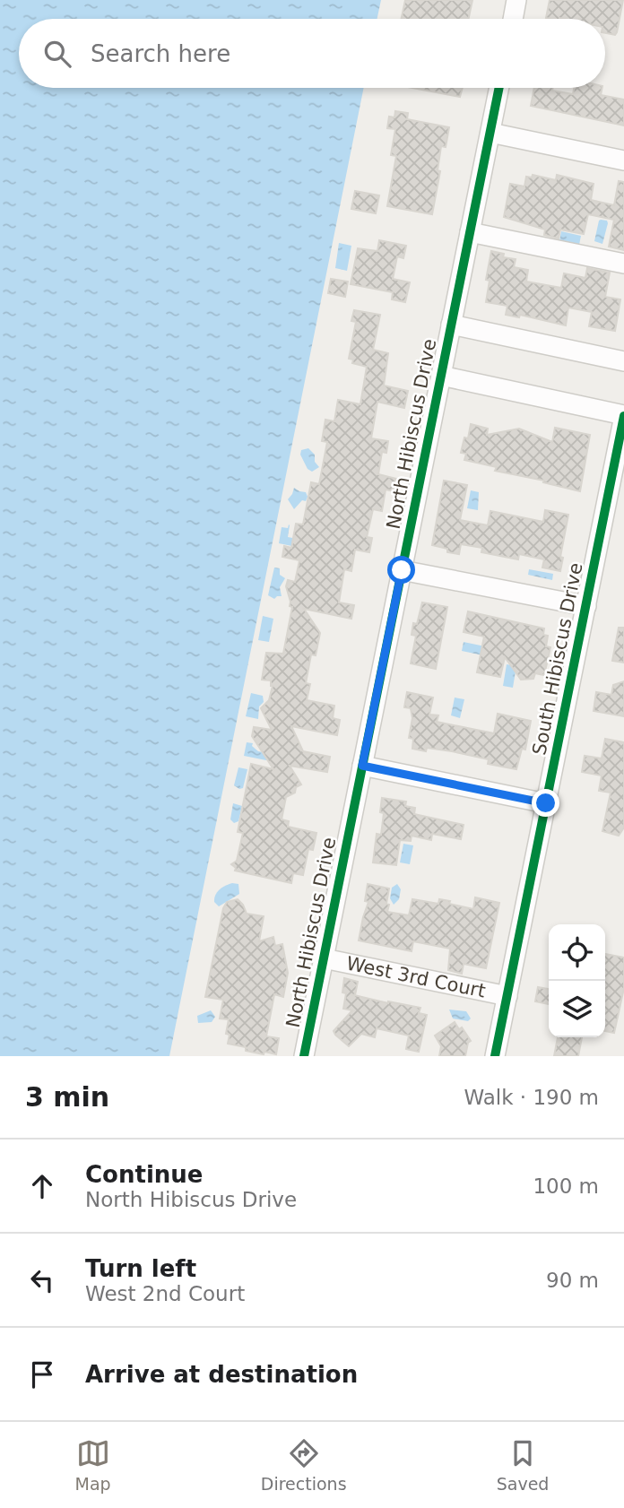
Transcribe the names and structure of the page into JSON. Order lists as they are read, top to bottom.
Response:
{
  "streets": {
    "street": ["North Hibiscus Drive", "South Hibiscus Drive", "West 3rd Court"]
  },
  "crossings": [
    ["North Hibiscus Drive", "West 3rd Court"],
    ["South Hibiscus Drive", "West 3rd Court"]
  ],
  "page": {
    "search": "Search here",
    "heading": ["3 min", "Walk · 190 m"],
    "list": [
      ["Continue", "North Hibiscus Drive", "100 m"],
      ["Turn left", "West 2nd Court", "90 m"],
      "Arrive at destination"
    ],
    "nav": ["Map", "Directions", "Saved"]
  }
}
